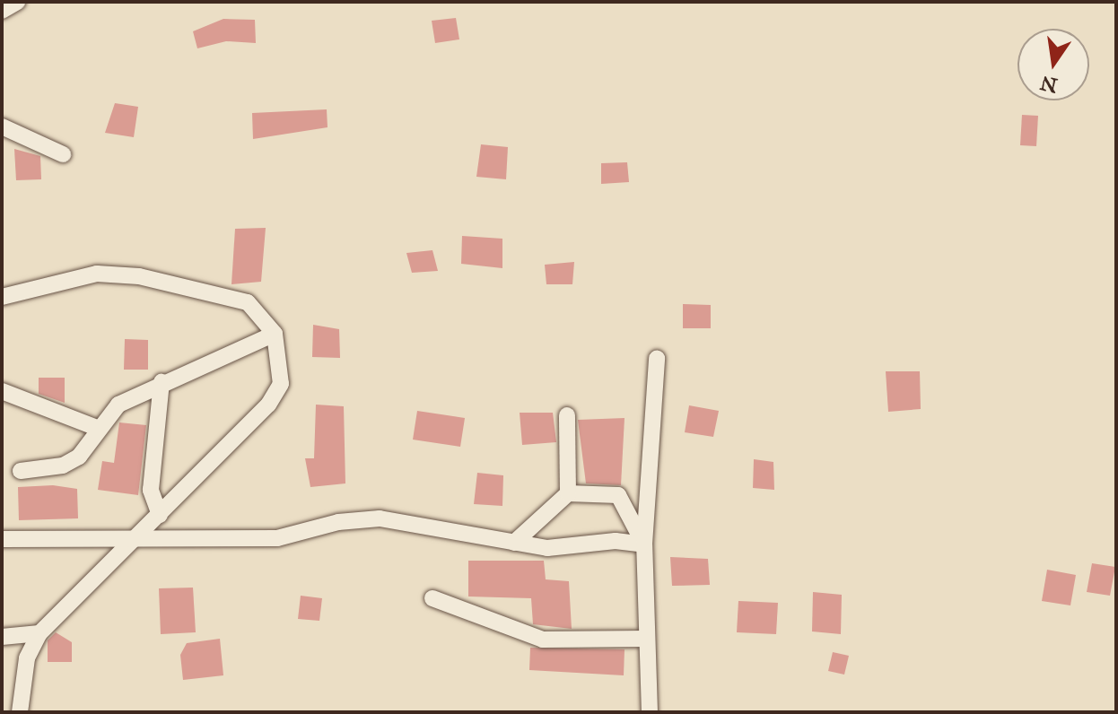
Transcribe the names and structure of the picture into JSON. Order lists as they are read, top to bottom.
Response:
{
  "north": "bottom"
}
